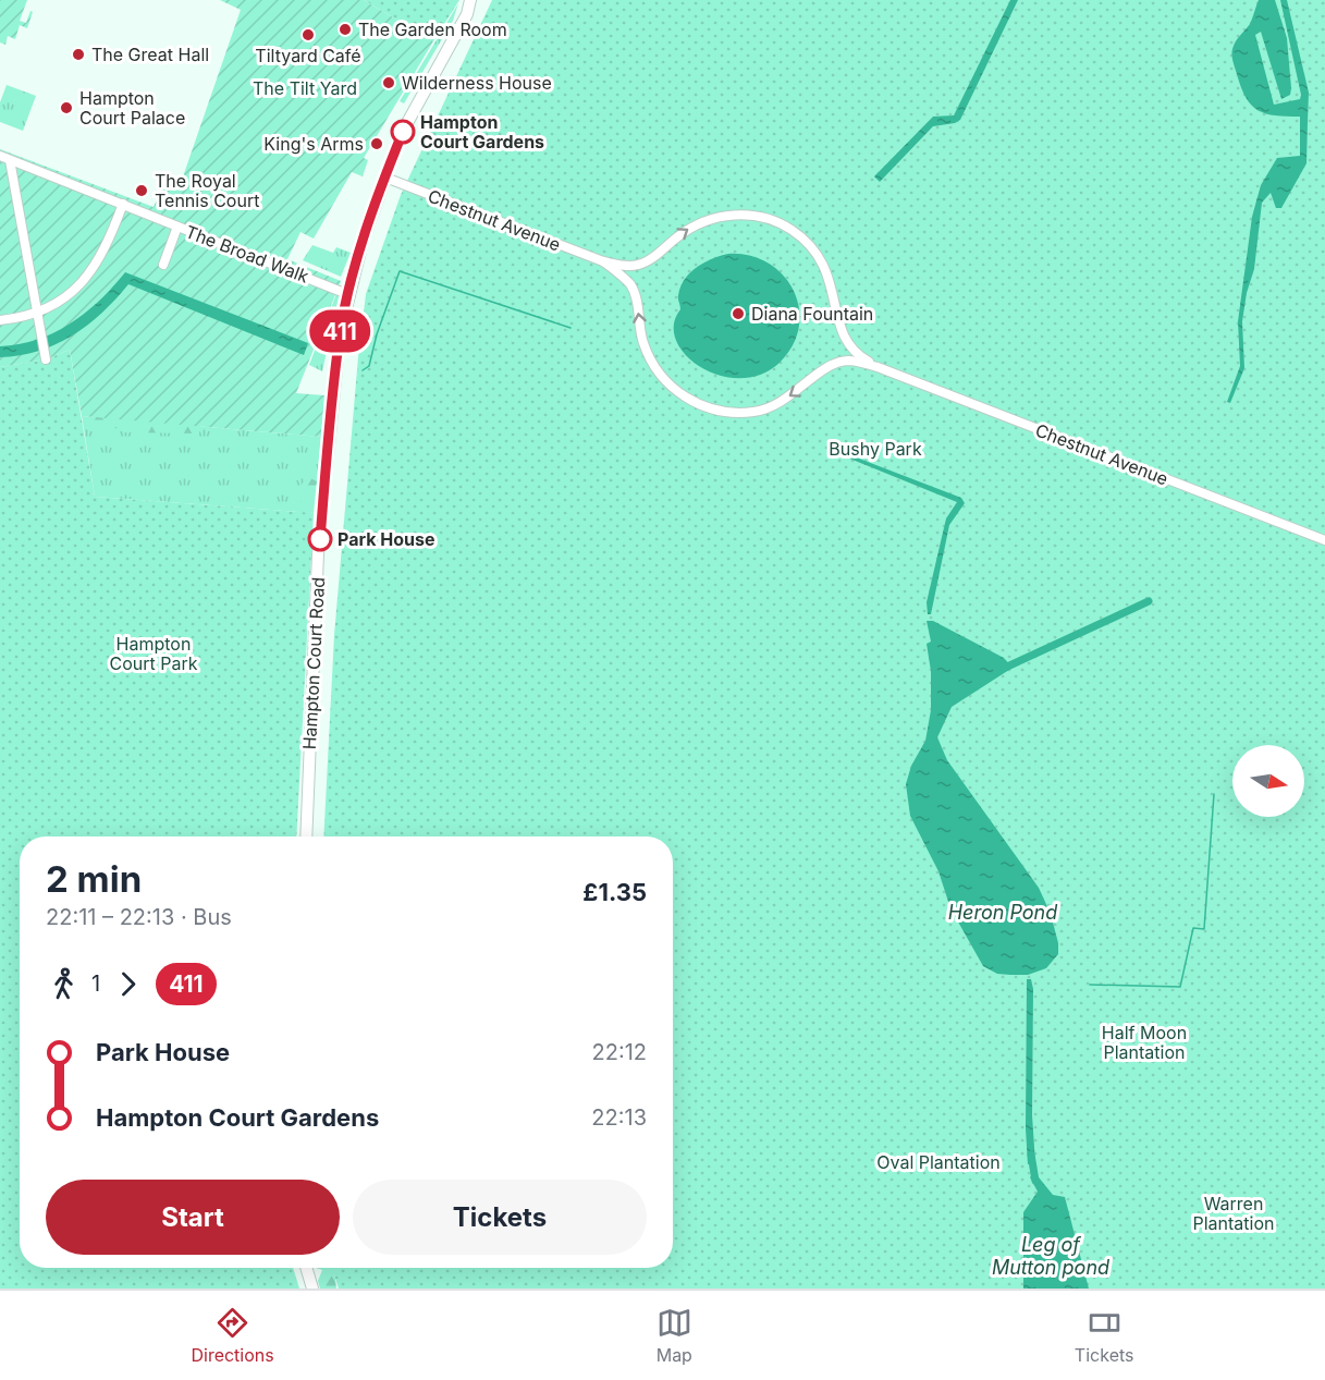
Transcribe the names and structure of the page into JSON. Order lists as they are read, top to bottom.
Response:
{
  "streets": {
    "main road": ["Hampton Court Road"],
    "street": ["Chestnut Avenue", "The Broad Walk"]
  },
  "crossings": [
    ["Chestnut Avenue", "Hampton Court Road"],
    ["The Broad Walk", "Hampton Court Road"]
  ],
  "water": ["Heron Pond", "Leg of Mutton pond"],
  "parks": [
    "The Tilt Yard",
    "Bushy Park",
    "Hampton Court Park",
    "Half Moon Plantation",
    "Oval Plantation",
    "Warren Plantation"
  ],
  "places": [
    "The Garden Room",
    "Tiltyard Café",
    "The Great Hall",
    "Wilderness House",
    "Hampton Court Palace",
    "Hampton Court Gardens",
    "King's Arms",
    "The Royal Tennis Court",
    "Diana Fountain",
    "Park House"
  ],
  "lines": ["bus line 411"],
  "north": "right",
  "page": {
    "on_map": "411",
    "heading": ["2 min", "22:11 – 22:13 · Bus", "£1.35"],
    "legs": ["1", "411"],
    "list": [
      {
        "name": "Park House",
        "value": "22:12"
      },
      {
        "name": "Hampton Court Gardens",
        "value": "22:13"
      }
    ],
    "buttons": ["Start", "Tickets"],
    "tabs": ["Directions", "Map", "Tickets"]
  }
}
